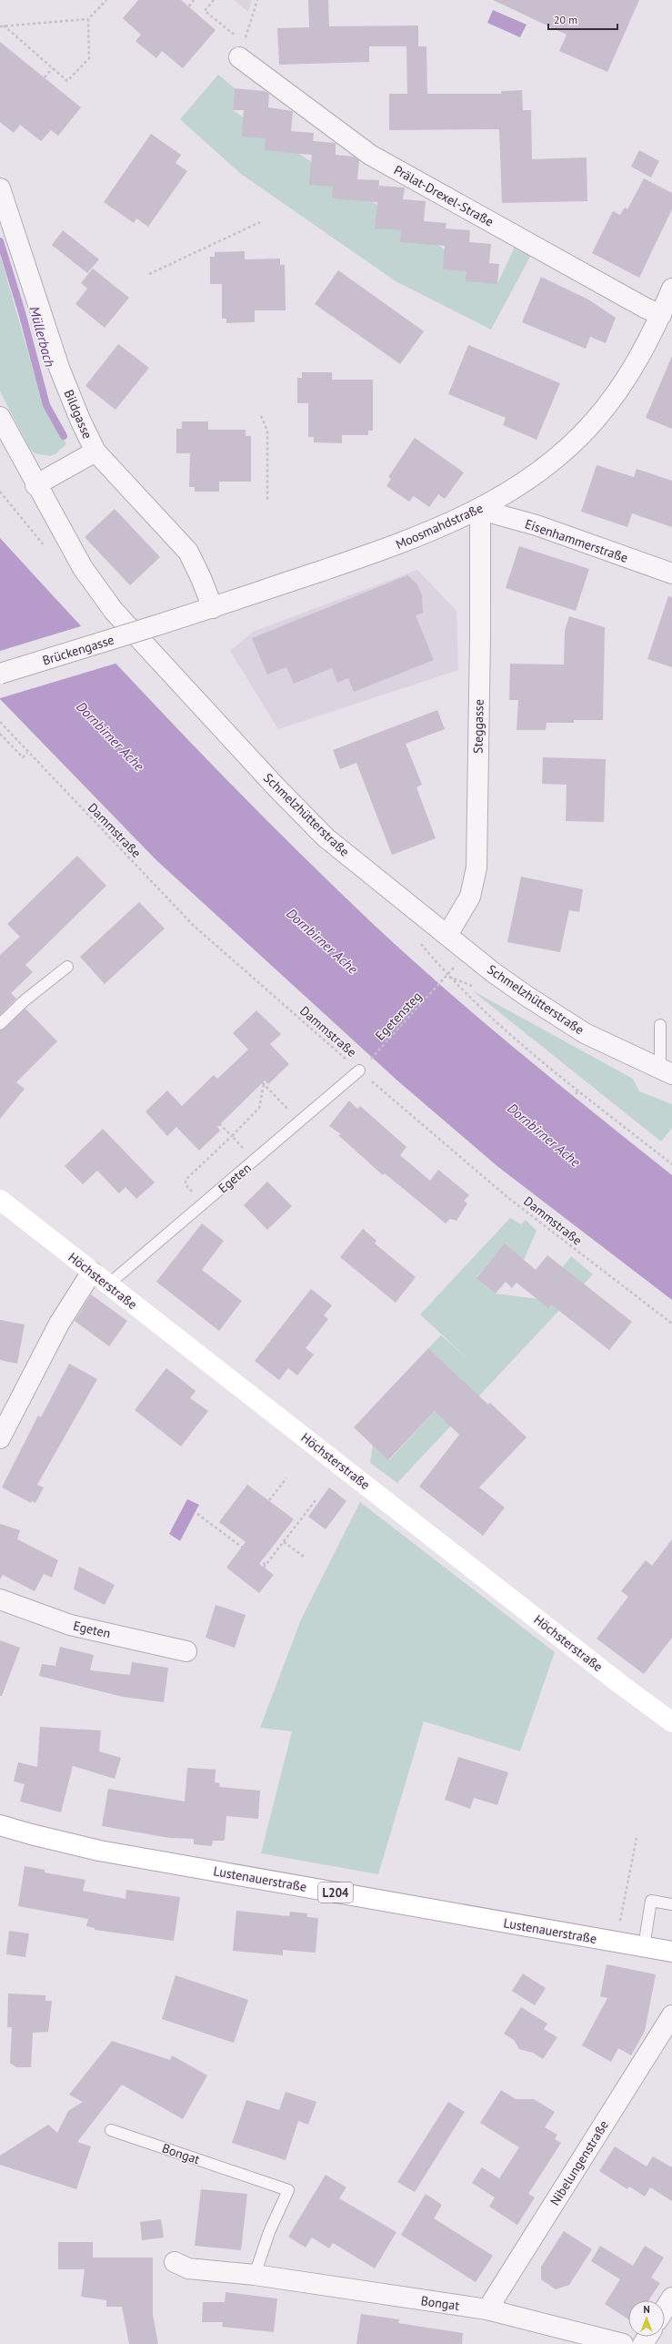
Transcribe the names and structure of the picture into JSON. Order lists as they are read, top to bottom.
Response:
{
  "streets": {
    "main road": ["Höchsterstraße", "Lustenauerstraße", "L204"],
    "street": [
      "Prälat-Drexel-Straße",
      "Bildgasse",
      "Moosmahdstraße",
      "Eisenhammerstraße",
      "Brückengasse",
      "Steggasse",
      "Schmelzhütterstraße",
      "Egeten",
      "Bongat",
      "Nibelungenstraße"
    ],
    "path": ["Dammstraße", "Egetensteg"]
  },
  "crossings": [
    ["Prälat-Drexel-Straße", "Moosmahdstraße"],
    ["Bildgasse", "Moosmahdstraße"],
    ["Moosmahdstraße", "Eisenhammerstraße"],
    ["Moosmahdstraße", "Brückengasse"],
    ["Moosmahdstraße", "Steggasse"],
    ["Eisenhammerstraße", "Steggasse"],
    ["Steggasse", "Schmelzhütterstraße"],
    ["Dammstraße", "Egetensteg"],
    ["Dammstraße", "Egeten"],
    ["Egetensteg", "Egeten"],
    ["Egeten", "Höchsterstraße"],
    ["Bongat", "Nibelungenstraße"]
  ],
  "water": ["Müllerbach", "Dornbirner Ache"],
  "scale_bar": "20 m",
  "north": "top"
}
